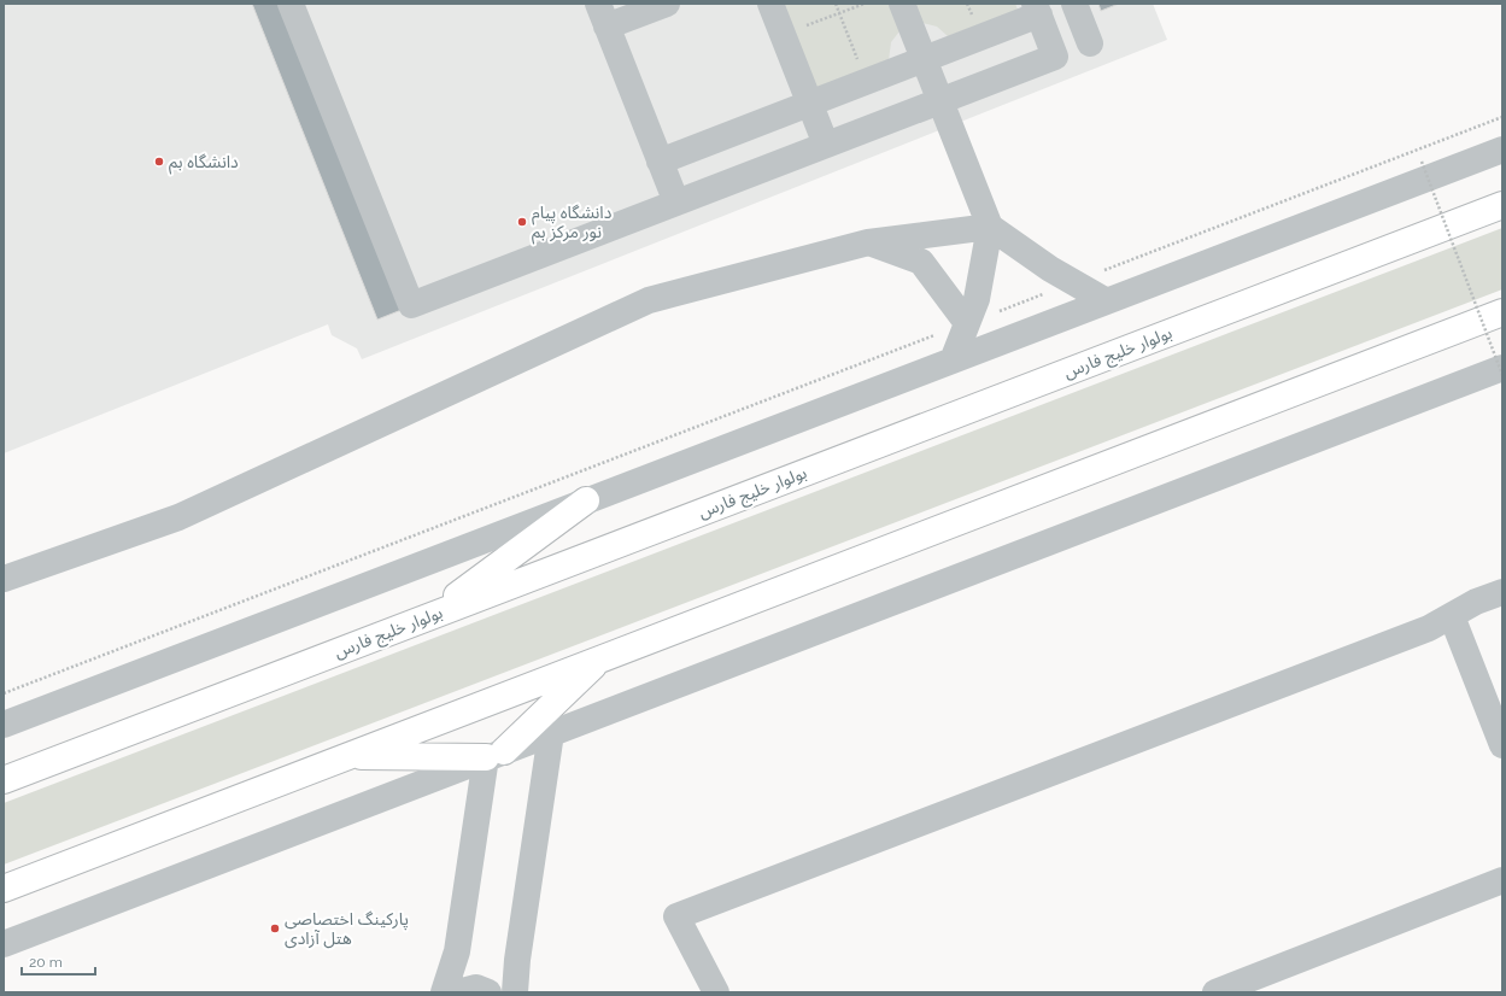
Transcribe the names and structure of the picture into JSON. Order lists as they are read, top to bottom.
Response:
{
  "streets": {
    "highway": ["بولوار خلیج فارس"]
  },
  "places": ["دانشگاه بم", "دانشگاه پیام نور مرکز بم", "پارکینگ اختصاصی هتل آزادی"],
  "scale_bar": "20 m"
}
